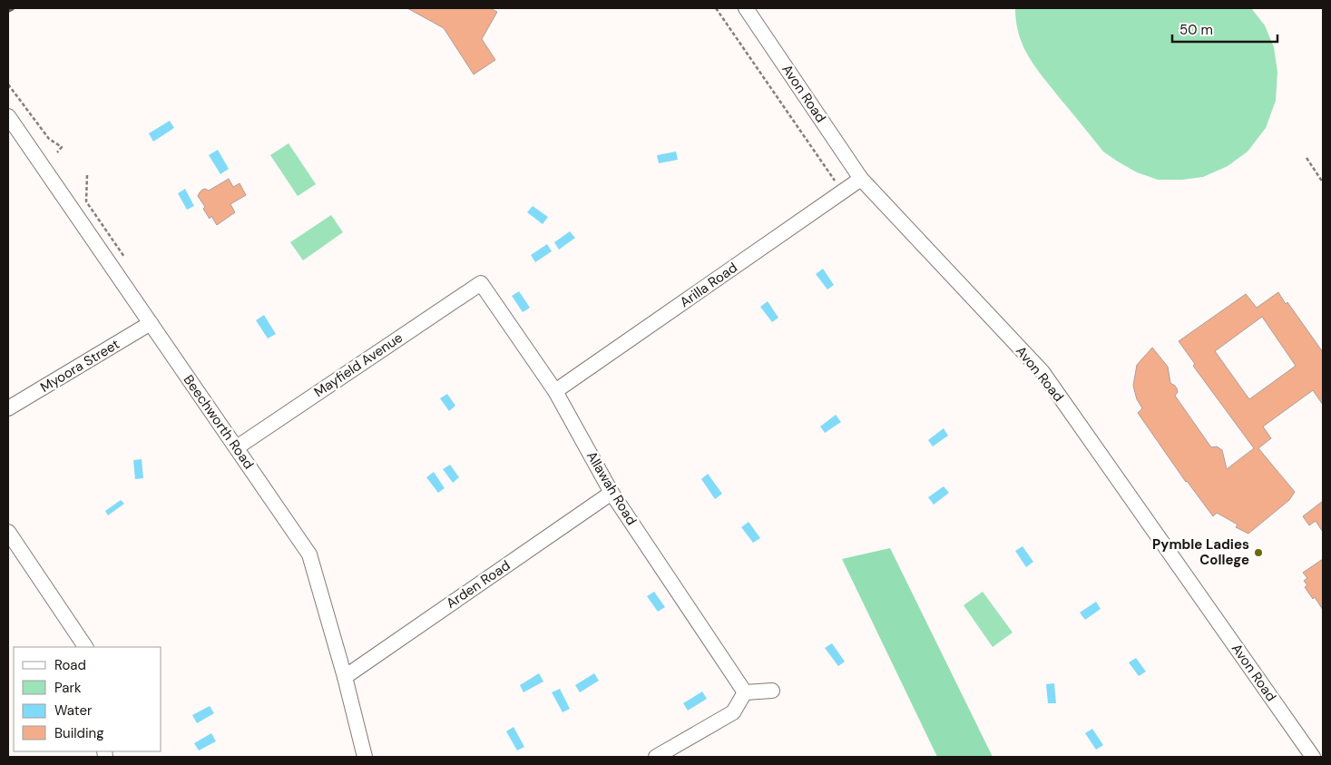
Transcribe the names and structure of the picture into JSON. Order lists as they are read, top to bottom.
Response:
{
  "streets": {
    "street": [
      "Avon Road",
      "Arilla Road",
      "Mayfield Avenue",
      "Myoora Street",
      "Beechworth Road",
      "Allawah Road",
      "Arden Road"
    ]
  },
  "crossings": [
    ["Avon Road", "Arilla Road"],
    ["Arilla Road", "Allawah Road"],
    ["Mayfield Avenue", "Beechworth Road"],
    ["Mayfield Avenue", "Allawah Road"],
    ["Myoora Street", "Beechworth Road"],
    ["Beechworth Road", "Arden Road"],
    ["Allawah Road", "Arden Road"]
  ],
  "places": ["Pymble Ladies College"],
  "legend": [
    "Road",
    "Park",
    "Water",
    "Building"
  ],
  "scale_bar": "50 m"
}
